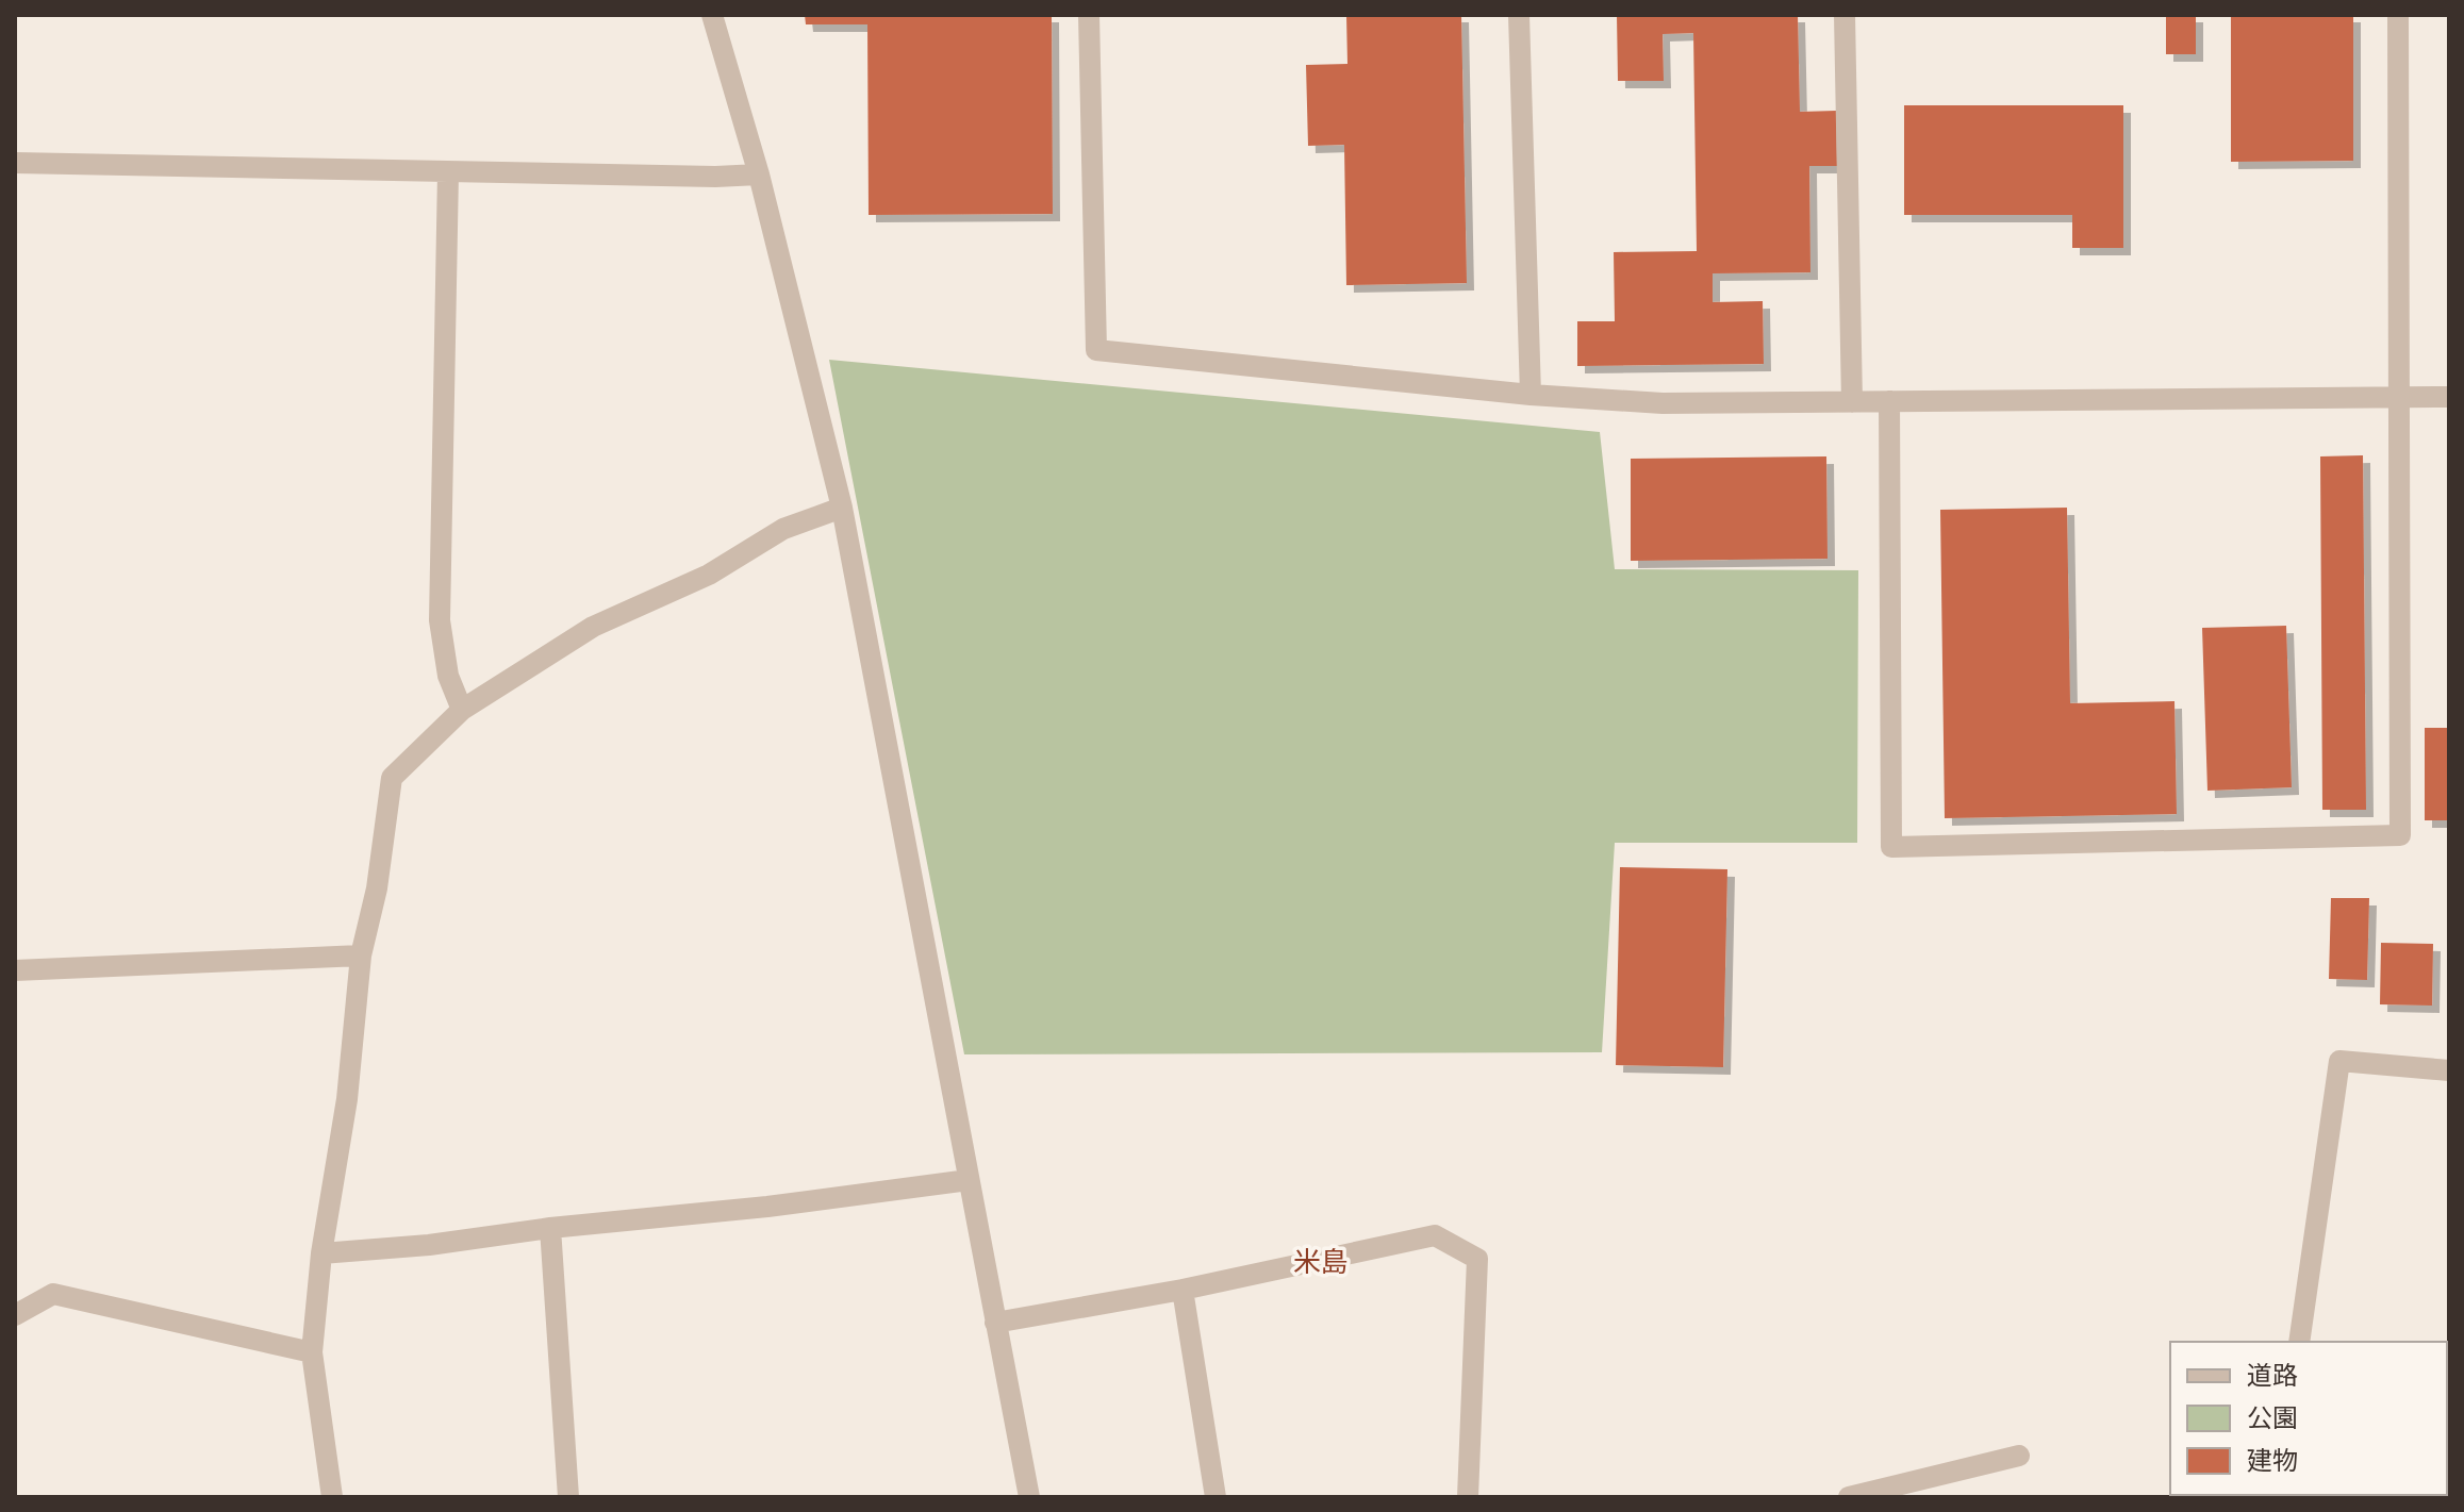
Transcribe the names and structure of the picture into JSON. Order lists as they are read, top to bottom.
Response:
{
  "districts": ["米島"],
  "legend": ["道路", "公園", "建物"]
}
